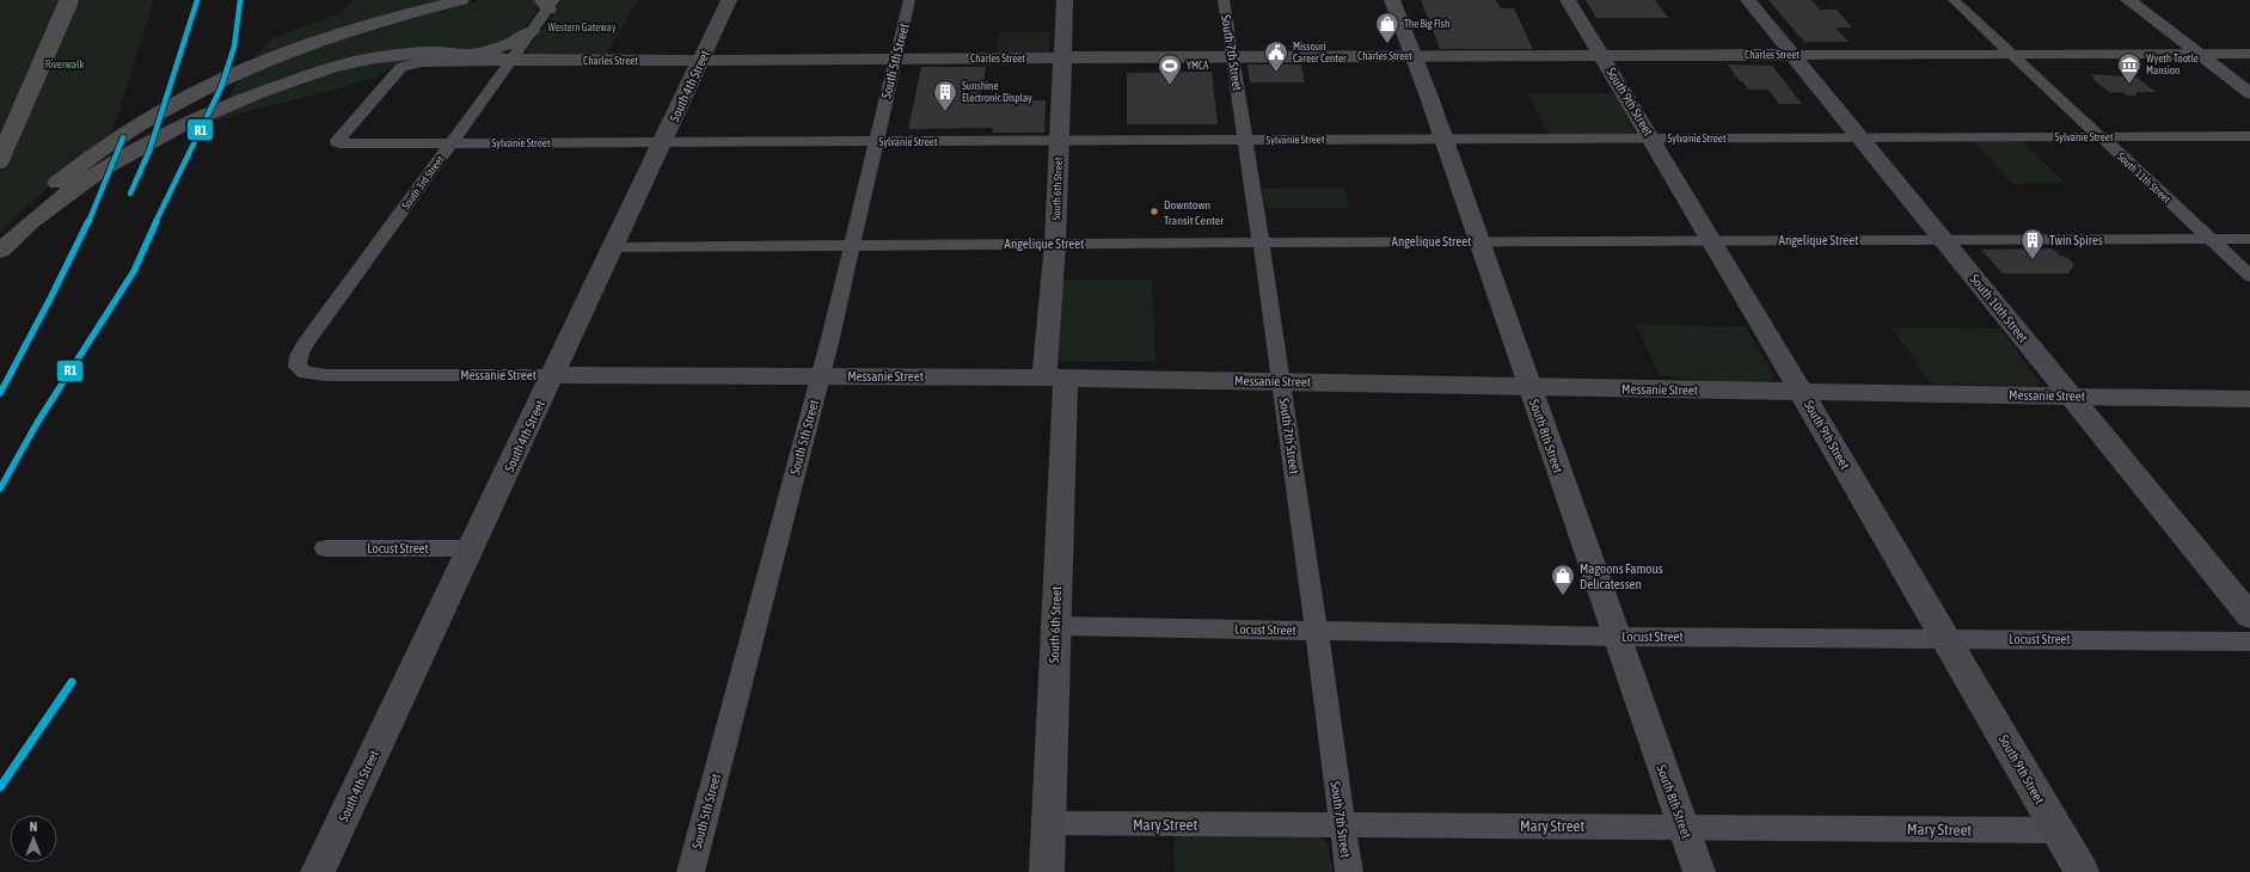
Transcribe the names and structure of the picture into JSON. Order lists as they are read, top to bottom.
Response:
{
  "streets": {
    "main road": [
      "Charles Street",
      "South 4th Street",
      "South 9th Street",
      "South 6th Street",
      "South 10th Street",
      "Messanie Street"
    ],
    "street": [
      "South 7th Street",
      "South 5th Street",
      "Sylvanie Street",
      "South 11th Street",
      "South 3rd Street",
      "Angelique Street",
      "South 8th Street",
      "Locust Street",
      "Mary Street"
    ]
  },
  "crossings": [
    ["South 7th Street", "Charles Street"],
    ["South 7th Street", "Sylvanie Street"],
    ["South 7th Street", "Angelique Street"],
    ["South 7th Street", "Messanie Street"],
    ["South 7th Street", "Locust Street"],
    ["South 7th Street", "Mary Street"],
    ["Charles Street", "South 5th Street"],
    ["Charles Street", "South 4th Street"],
    ["Charles Street", "South 9th Street"],
    ["Charles Street", "Sylvanie Street"],
    ["Charles Street", "South 11th Street"],
    ["Charles Street", "South 3rd Street"],
    ["Charles Street", "South 6th Street"],
    ["Charles Street", "South 10th Street"],
    ["Charles Street", "South 8th Street"],
    ["South 5th Street", "Sylvanie Street"],
    ["South 5th Street", "Angelique Street"],
    ["South 5th Street", "Messanie Street"],
    ["South 4th Street", "Sylvanie Street"],
    ["South 4th Street", "Angelique Street"],
    ["South 4th Street", "Messanie Street"],
    ["South 4th Street", "Locust Street"],
    ["South 9th Street", "Sylvanie Street"],
    ["South 9th Street", "Angelique Street"],
    ["South 9th Street", "Messanie Street"],
    ["South 9th Street", "Locust Street"],
    ["South 9th Street", "Mary Street"],
    ["Sylvanie Street", "South 11th Street"],
    ["Sylvanie Street", "South 3rd Street"],
    ["Sylvanie Street", "South 6th Street"],
    ["Sylvanie Street", "South 10th Street"],
    ["Sylvanie Street", "South 8th Street"],
    ["South 11th Street", "Angelique Street"],
    ["South 3rd Street", "Messanie Street"],
    ["South 6th Street", "Angelique Street"],
    ["South 6th Street", "Messanie Street"],
    ["South 6th Street", "Locust Street"],
    ["South 6th Street", "Mary Street"],
    ["Angelique Street", "South 10th Street"],
    ["Angelique Street", "South 8th Street"],
    ["South 10th Street", "Messanie Street"],
    ["Messanie Street", "South 8th Street"],
    ["South 8th Street", "Locust Street"],
    ["South 8th Street", "Mary Street"]
  ],
  "parks": ["Western Gateway", "Riverwalk"],
  "places": {
    "shop": ["The Big FIsh", "Magoons Famous Delicatessen"],
    "public building": ["Missouri Career Center"],
    "museum": ["Wyeth-Tootle Mansion"],
    "sports": ["YMCA"],
    "building": ["Sunshine Electronic Display", "Twin Spires"],
    "other": ["Downtown Transit Center"]
  },
  "lines": ["transit line R1"],
  "north": "top"
}
